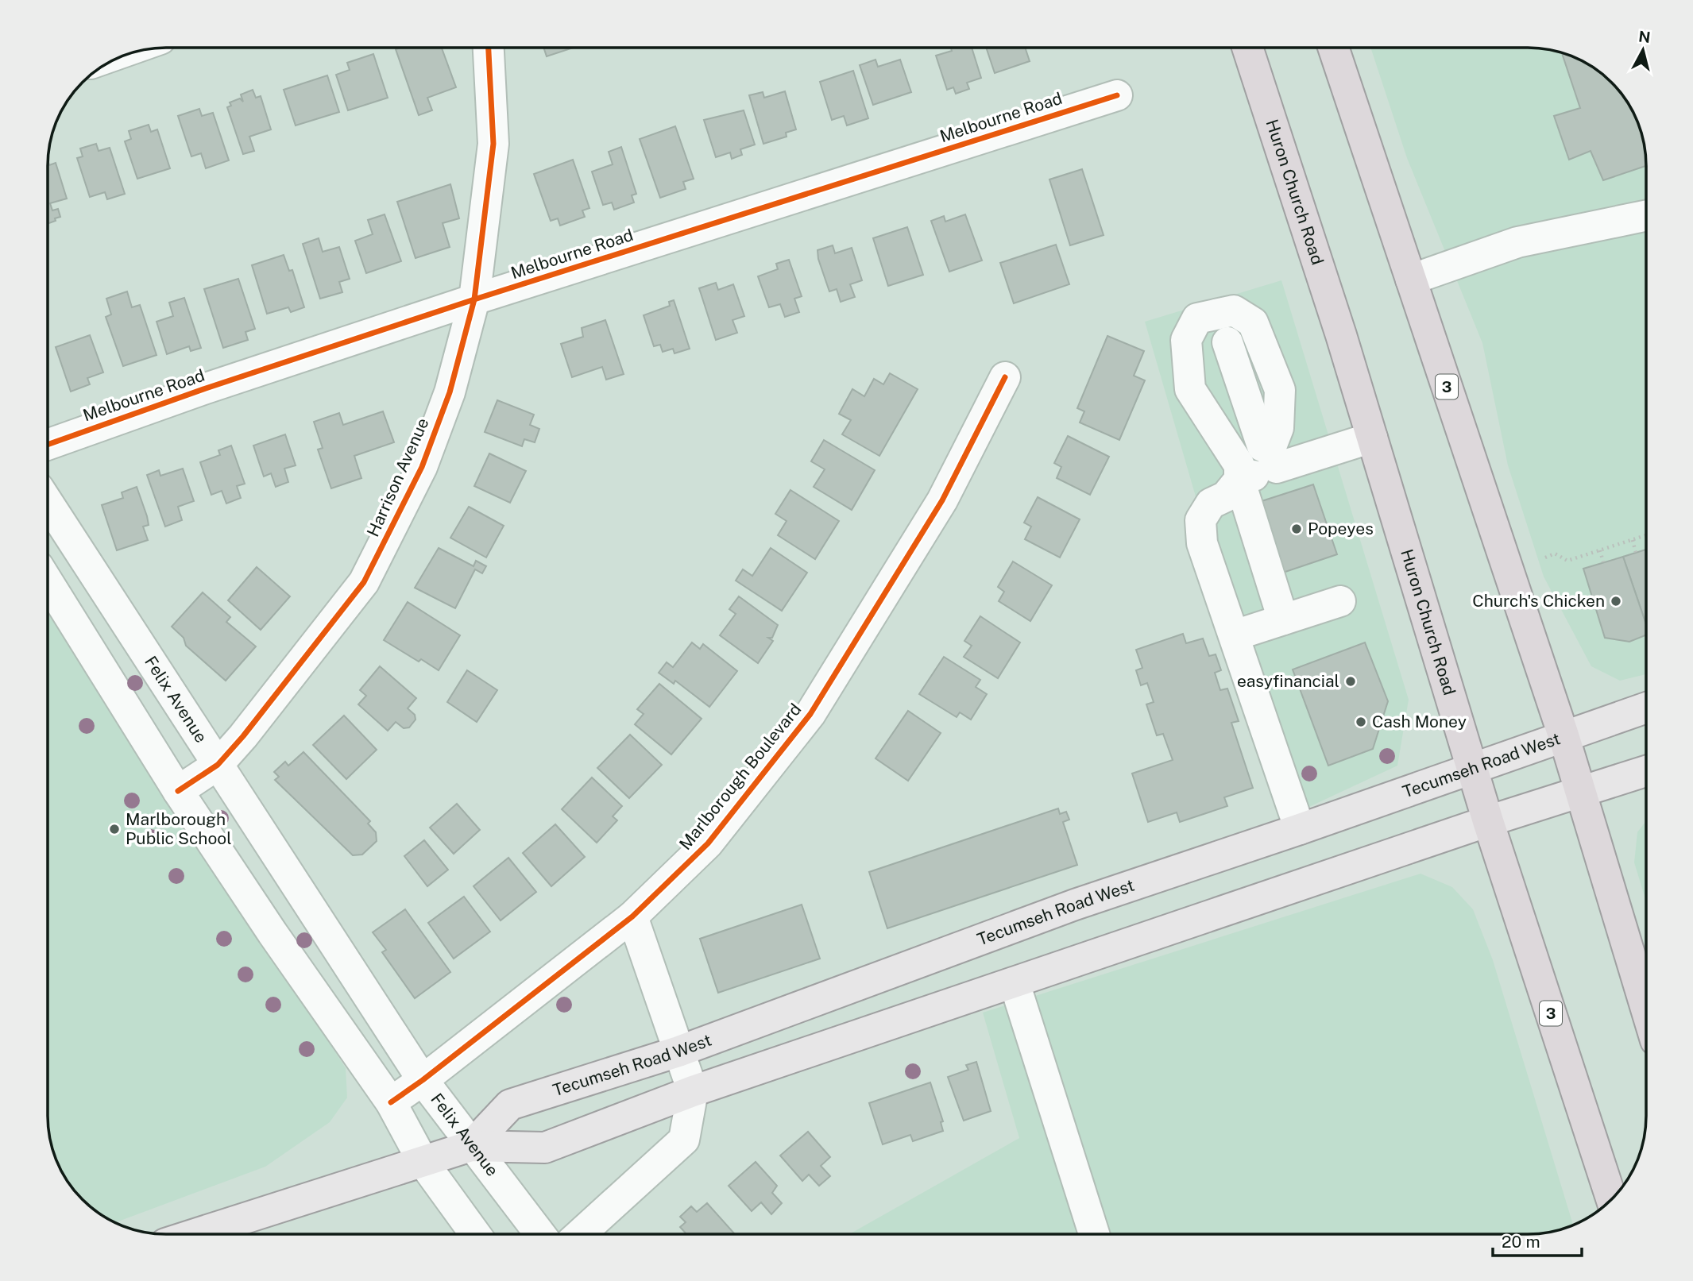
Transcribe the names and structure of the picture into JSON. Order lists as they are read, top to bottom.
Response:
{
  "streets": {
    "highway": ["Huron Church Road", "3"],
    "main road": ["Tecumseh Road West"],
    "street": [
      "Melbourne Road",
      "Harrison Avenue",
      "Felix Avenue",
      "Marlborough Boulevard"
    ]
  },
  "crossings": [
    ["Melbourne Road", "Harrison Avenue"],
    ["Huron Church Road", "Tecumseh Road West"],
    ["3", "Tecumseh Road West"],
    ["Harrison Avenue", "Felix Avenue"],
    ["Felix Avenue", "Tecumseh Road West"],
    ["Felix Avenue", "Marlborough Boulevard"]
  ],
  "places": [
    "Popeyes",
    "Church's Chicken",
    "easyfinancial",
    "Cash Money",
    "Marlborough Public School"
  ],
  "scale_bar": "20 m",
  "north": "top"
}
